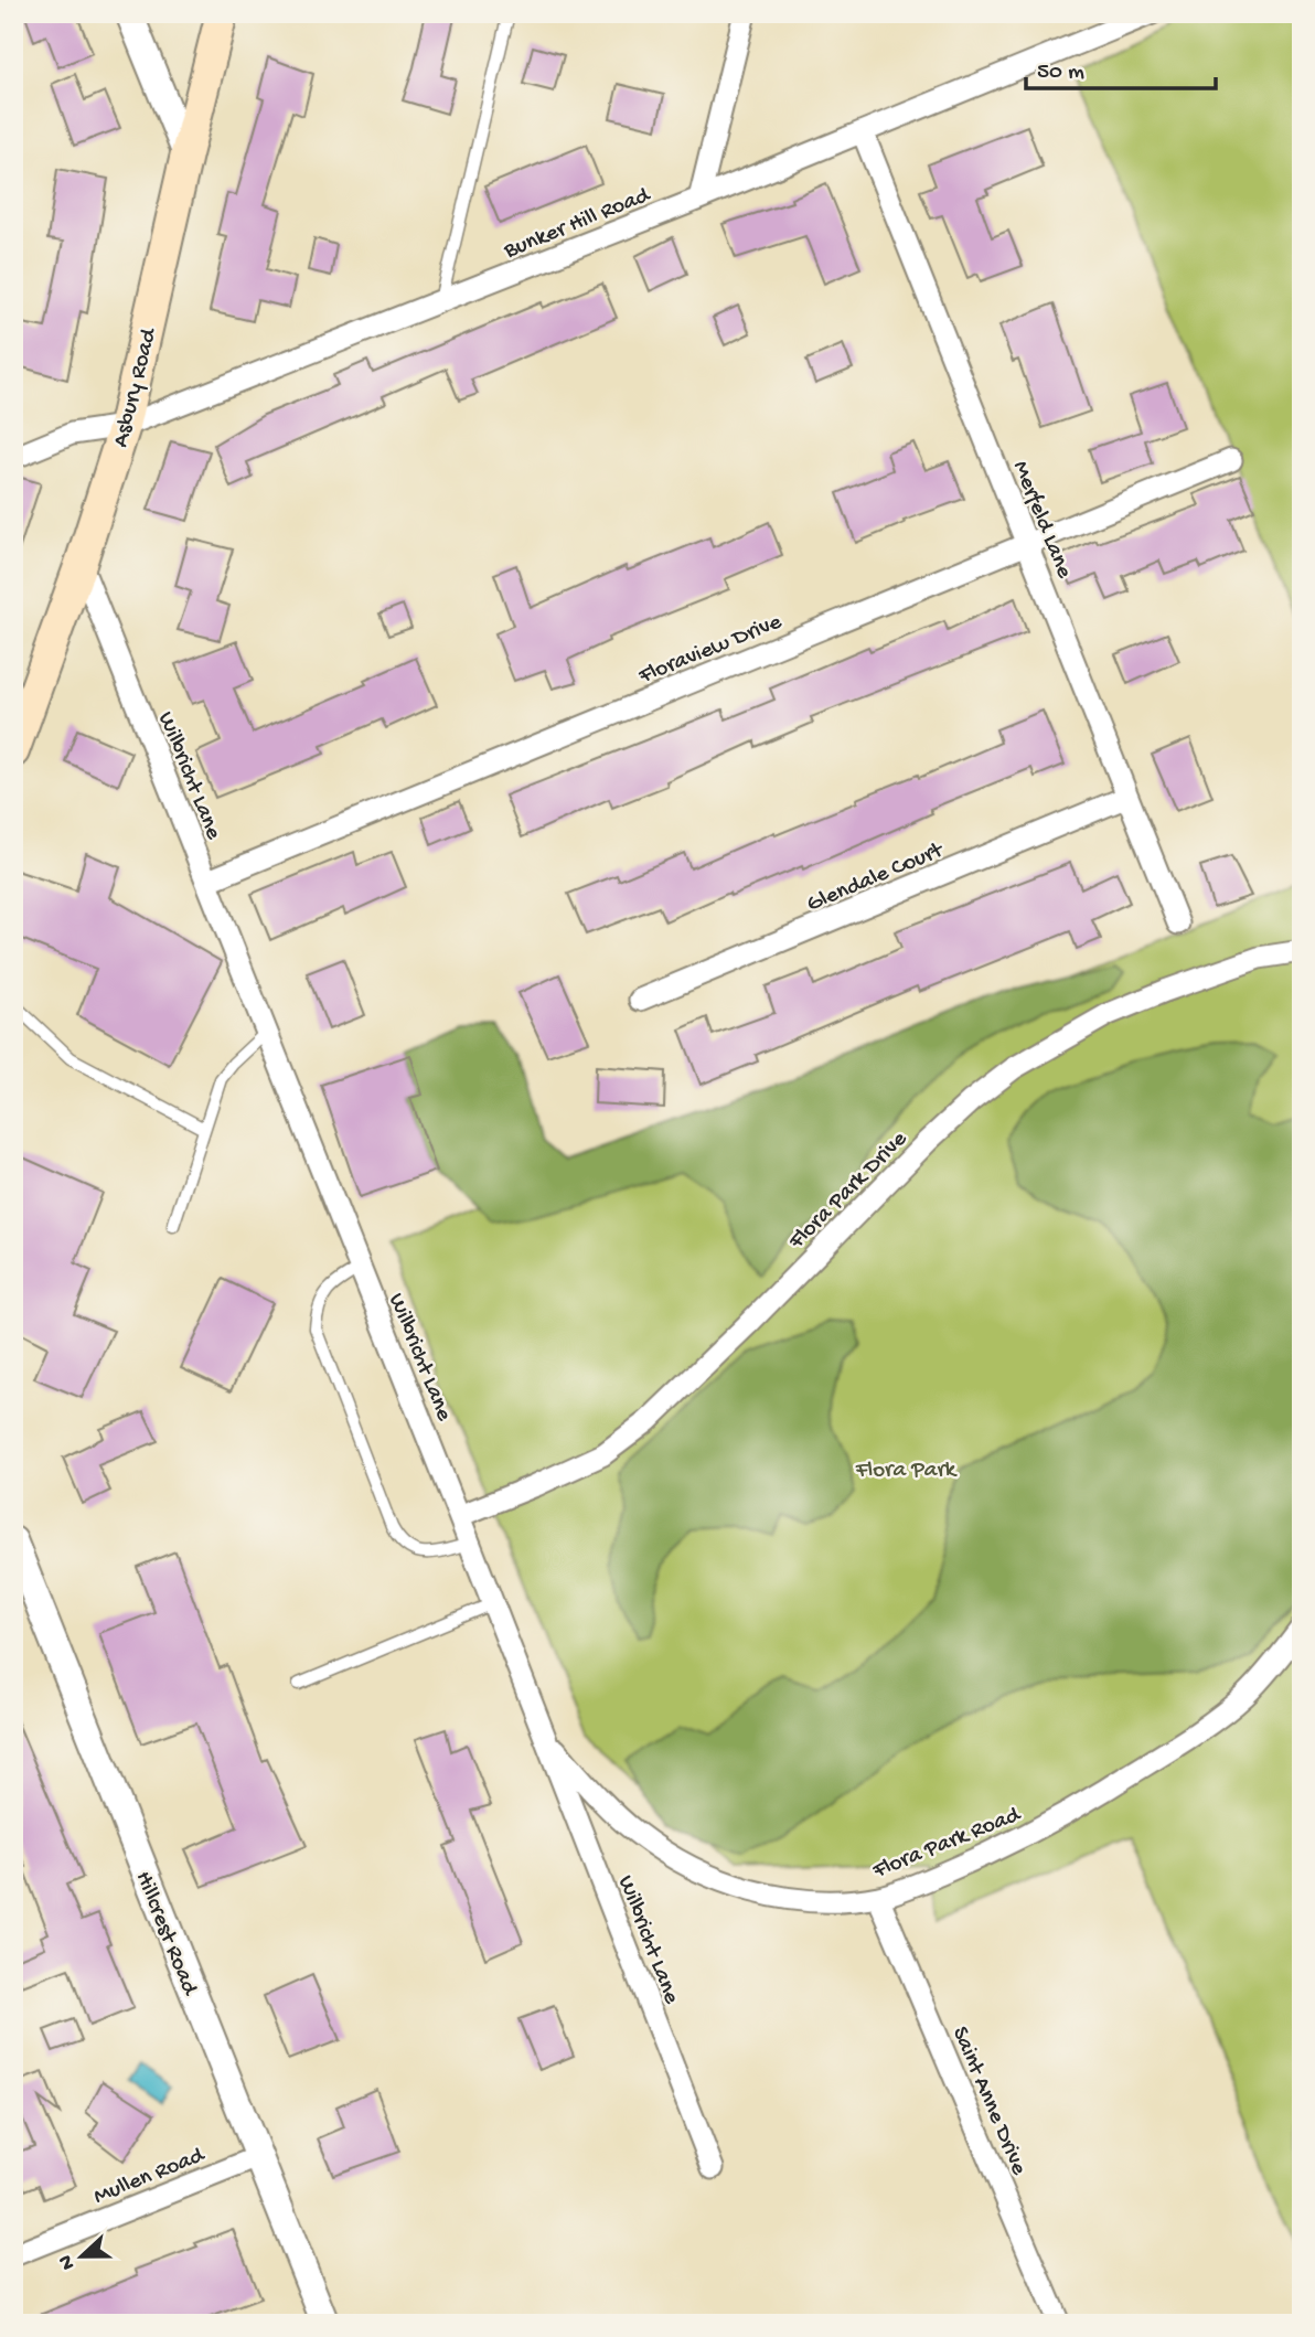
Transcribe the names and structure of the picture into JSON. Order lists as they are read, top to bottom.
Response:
{
  "streets": {
    "main road": ["Asbury Road"],
    "street": [
      "Bunker Hill Road",
      "Merfeld Lane",
      "Floraview Drive",
      "Wilbricht Lane",
      "Glendale Court",
      "Flora Park Drive",
      "Flora Park Road",
      "Hillcrest Road",
      "Saint Anne Drive",
      "Mullen Road"
    ]
  },
  "crossings": [
    ["Bunker Hill Road", "Asbury Road"],
    ["Bunker Hill Road", "Merfeld Lane"],
    ["Asbury Road", "Wilbricht Lane"],
    ["Merfeld Lane", "Floraview Drive"],
    ["Merfeld Lane", "Glendale Court"],
    ["Floraview Drive", "Wilbricht Lane"],
    ["Wilbricht Lane", "Flora Park Drive"],
    ["Wilbricht Lane", "Flora Park Road"],
    ["Flora Park Road", "Saint Anne Drive"],
    ["Hillcrest Road", "Mullen Road"]
  ],
  "parks": ["Flora Park"],
  "scale_bar": "50 m",
  "north": "left"
}
